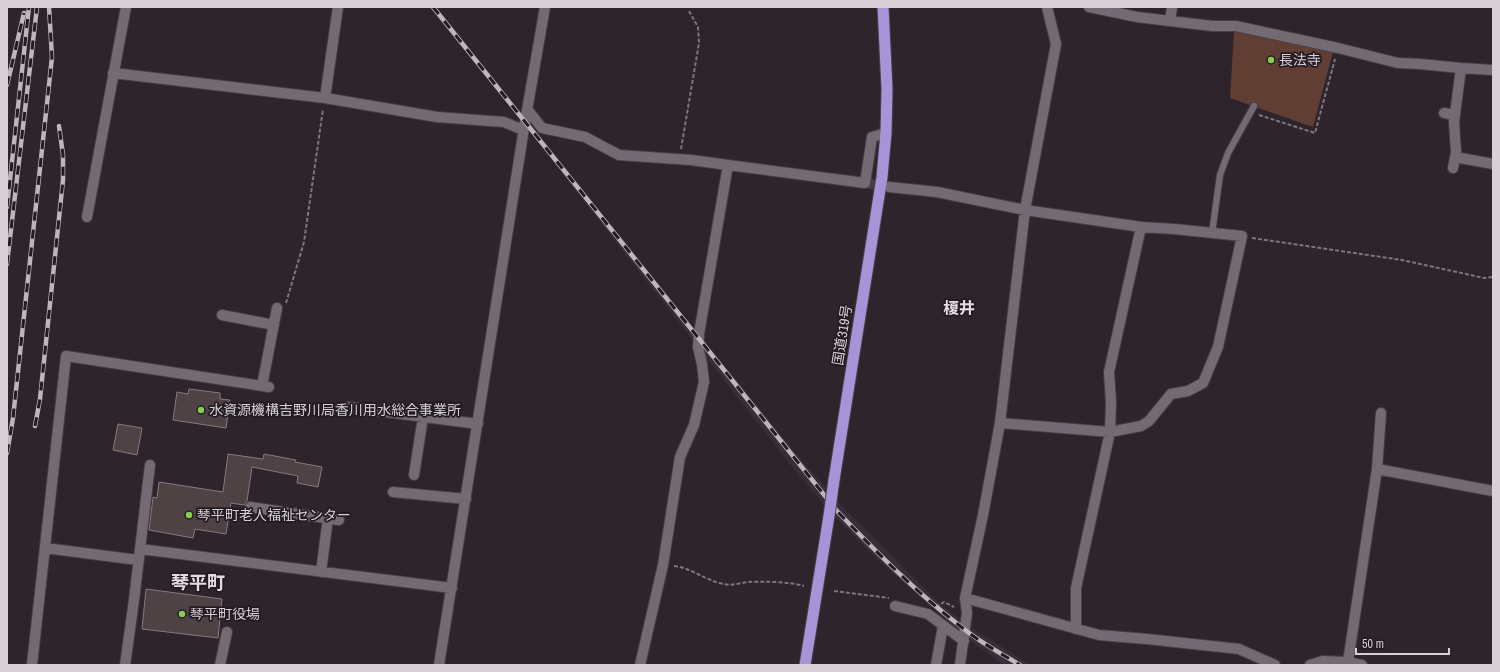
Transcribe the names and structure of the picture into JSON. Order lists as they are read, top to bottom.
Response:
{
  "streets": {
    "highway": ["国道319号"]
  },
  "districts": ["榎井", "琴平町"],
  "places": [
    "長法寺",
    "水資源機構吉野川局香川用水総合事業所",
    "琴平町老人福祉センター",
    "琴平町役場"
  ],
  "scale_bar": "50 m"
}
